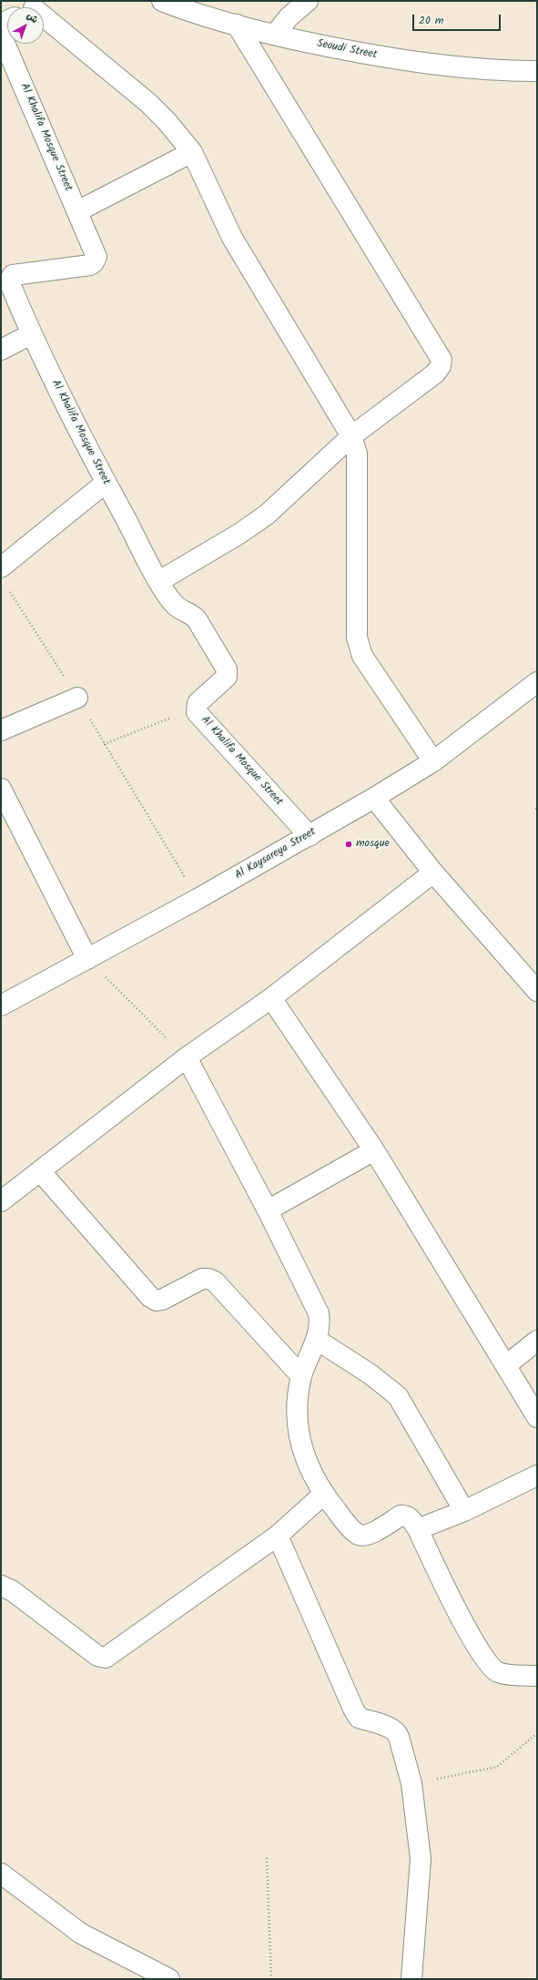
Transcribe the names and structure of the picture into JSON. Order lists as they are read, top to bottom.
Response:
{
  "streets": {
    "street": ["Seoudi Street", "Al Khalifa Mosque Street", "Al Kaysareya Street"]
  },
  "crossings": [
    ["Al Khalifa Mosque Street", "Al Kaysareya Street"]
  ],
  "places": ["mosque"],
  "scale_bar": "20 m",
  "north": "top right"
}
